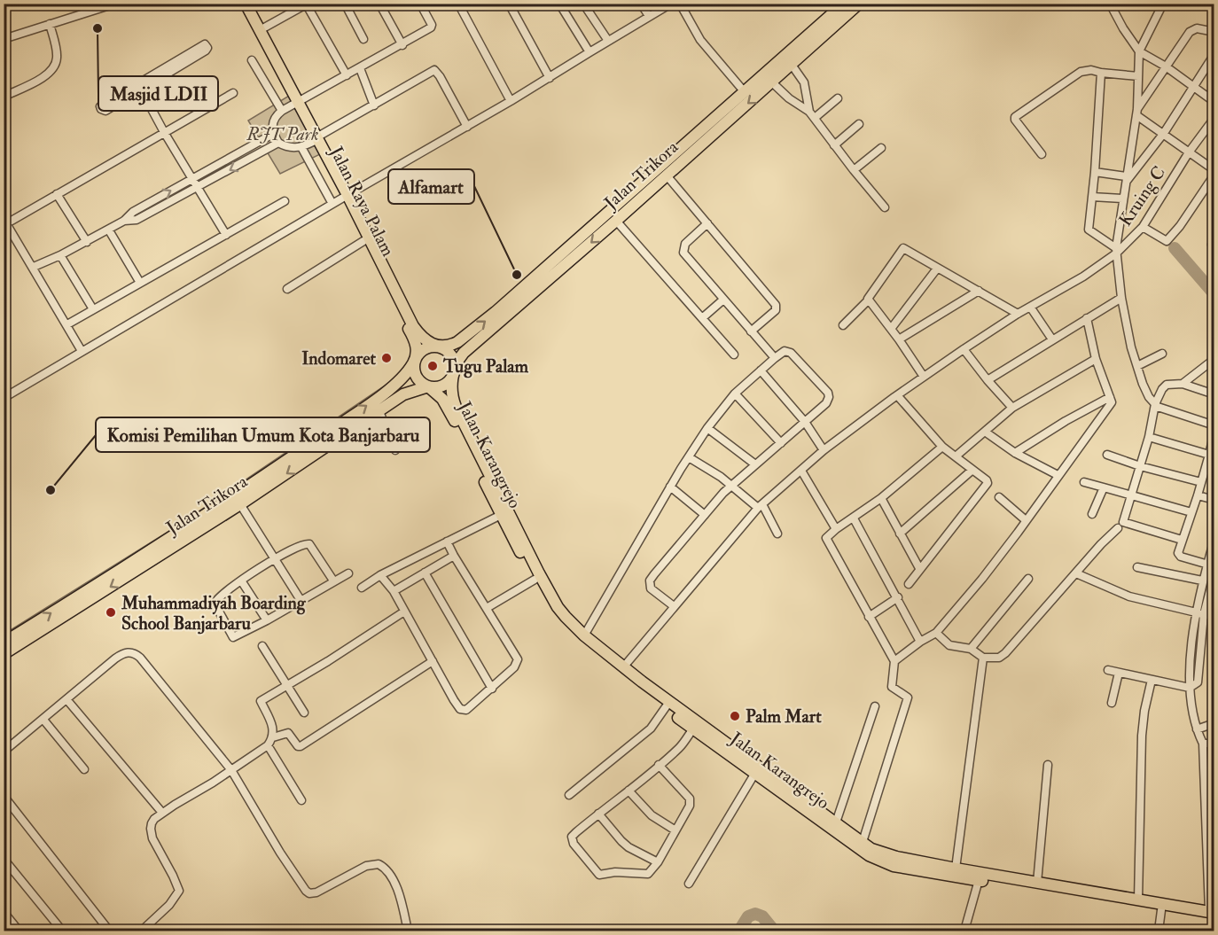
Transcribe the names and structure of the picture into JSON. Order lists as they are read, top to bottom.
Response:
{
  "streets": {
    "main road": ["Jalan Trikora", "Jalan Raya Palam", "Jalan Karangrejo"],
    "street": ["Kruing C"]
  },
  "crossings": [
    ["Jalan Trikora", "Jalan Raya Palam"],
    ["Jalan Trikora", "Jalan Karangrejo"],
    ["Kruing C", "Jalan Karangrejo"],
    ["Jalan Raya Palam", "Jalan Karangrejo"]
  ],
  "parks": ["RJT Park"],
  "places": [
    "Masjid LDII",
    "Alfamart",
    "Indomaret",
    "Tugu Palam",
    "Komisi Pemilihan Umum Kota Banjarbaru",
    "Muhammadiyah Boarding School Banjarbaru",
    "Palm Mart"
  ]
}
